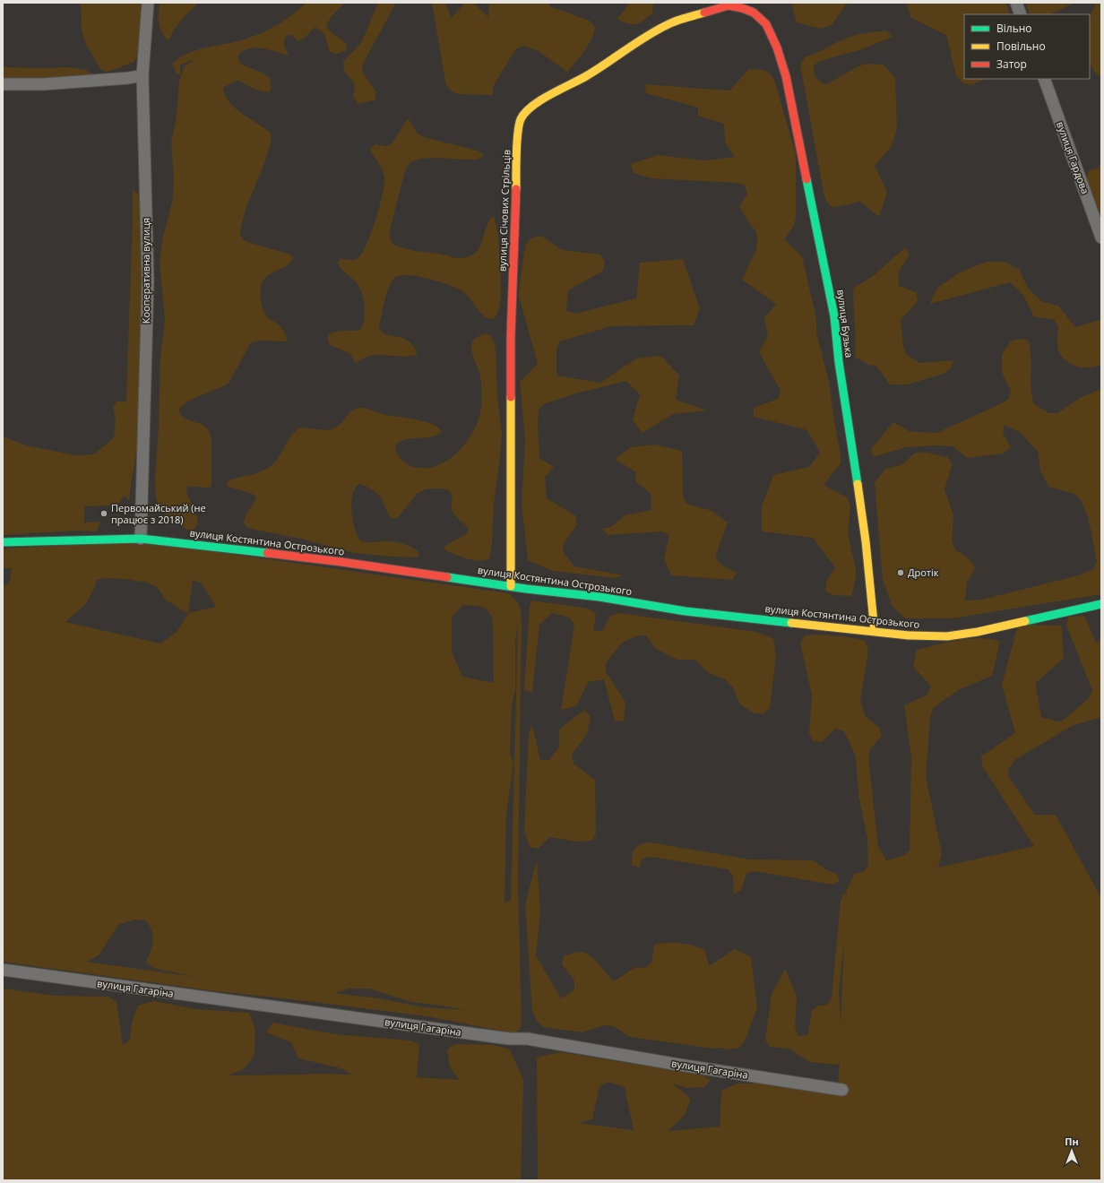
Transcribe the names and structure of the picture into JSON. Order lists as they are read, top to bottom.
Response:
{
  "streets": {
    "street": [
      "вулиця Гардова",
      "вулиця Січових Стрільців",
      "Кооперативна вулиця",
      "вулиця Бузька",
      "вулиця Костянтина Острозького",
      "вулиця Гагаріна"
    ]
  },
  "crossings": [
    ["вулиця Січових Стрільців", "вулиця Бузька"],
    ["вулиця Січових Стрільців", "вулиця Костянтина Острозького"],
    ["Кооперативна вулиця", "вулиця Костянтина Острозького"],
    ["вулиця Бузька", "вулиця Костянтина Острозького"]
  ],
  "places": ["Первомайський (не працює з 2018)", "Дротік"],
  "legend": ["Вільно", "Повільно", "Затор"],
  "north": "top"
}
